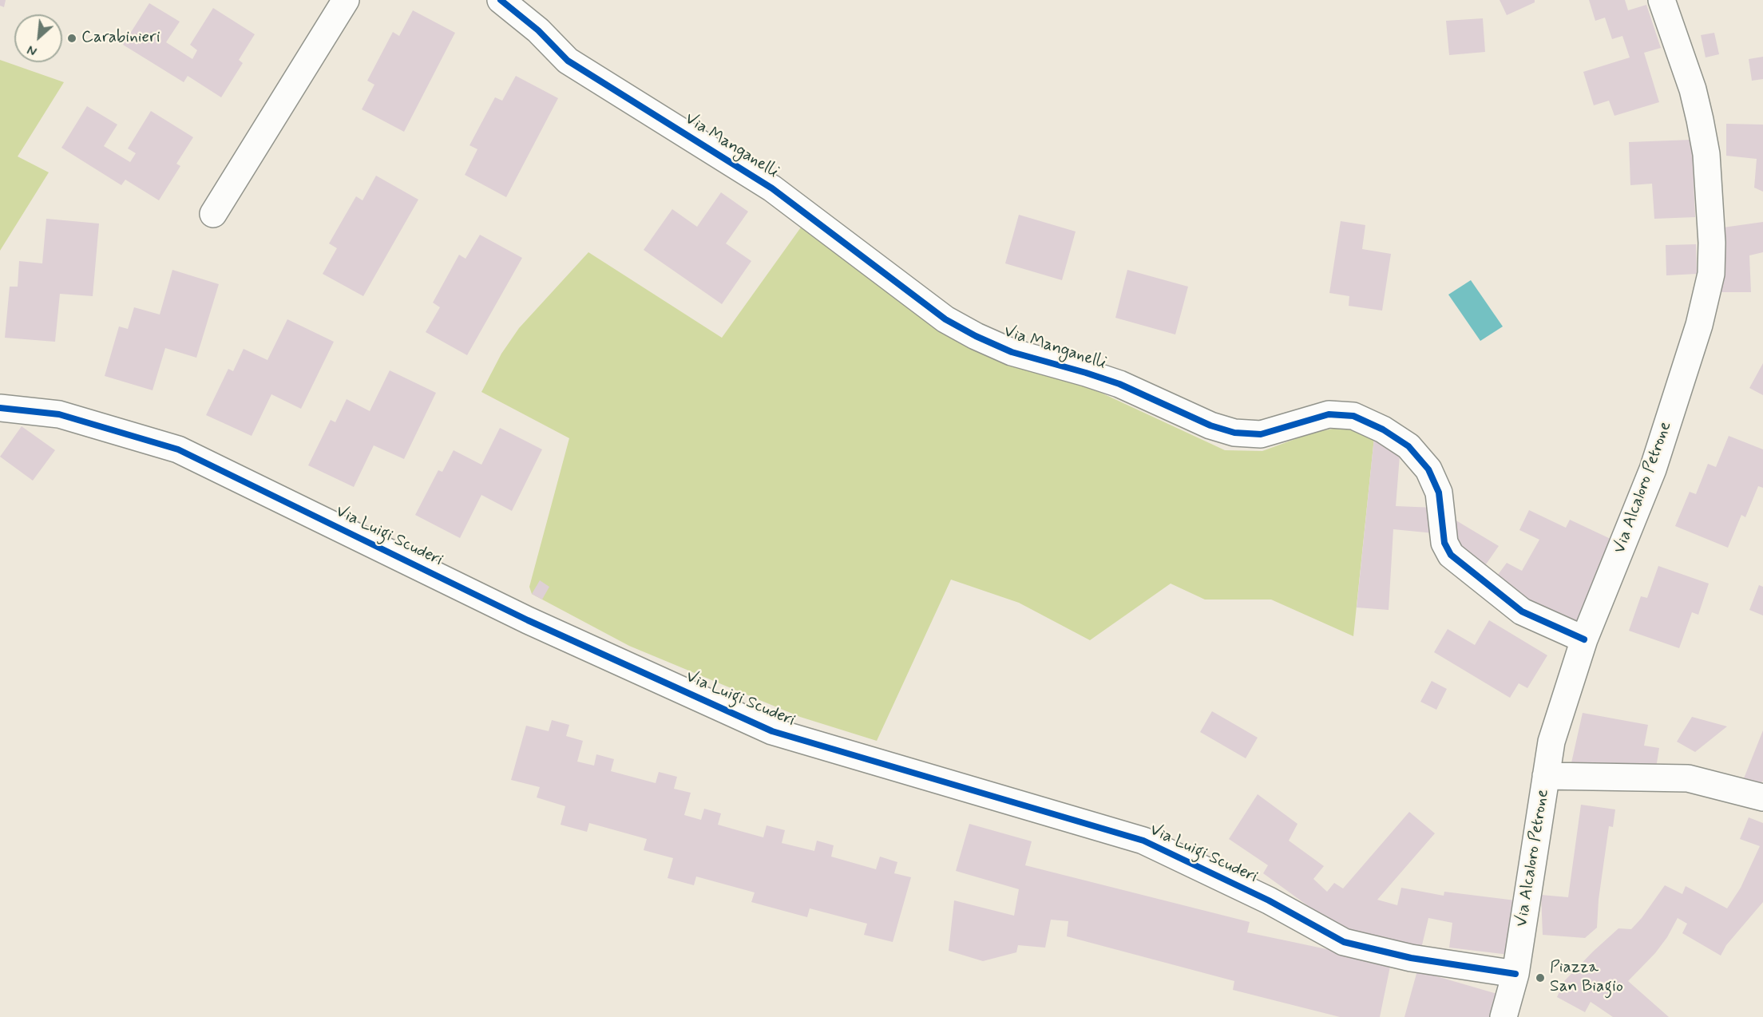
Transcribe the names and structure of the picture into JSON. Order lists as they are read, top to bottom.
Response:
{
  "streets": {
    "street": ["Via Manganelli", "Via Alcaloro Petrone", "Via Luigi Scuderi"]
  },
  "crossings": [
    ["Via Manganelli", "Via Alcaloro Petrone"],
    ["Via Alcaloro Petrone", "Via Luigi Scuderi"]
  ],
  "places": ["Carabinieri", "Piazza San Biagio"],
  "north": "bottom left"
}
